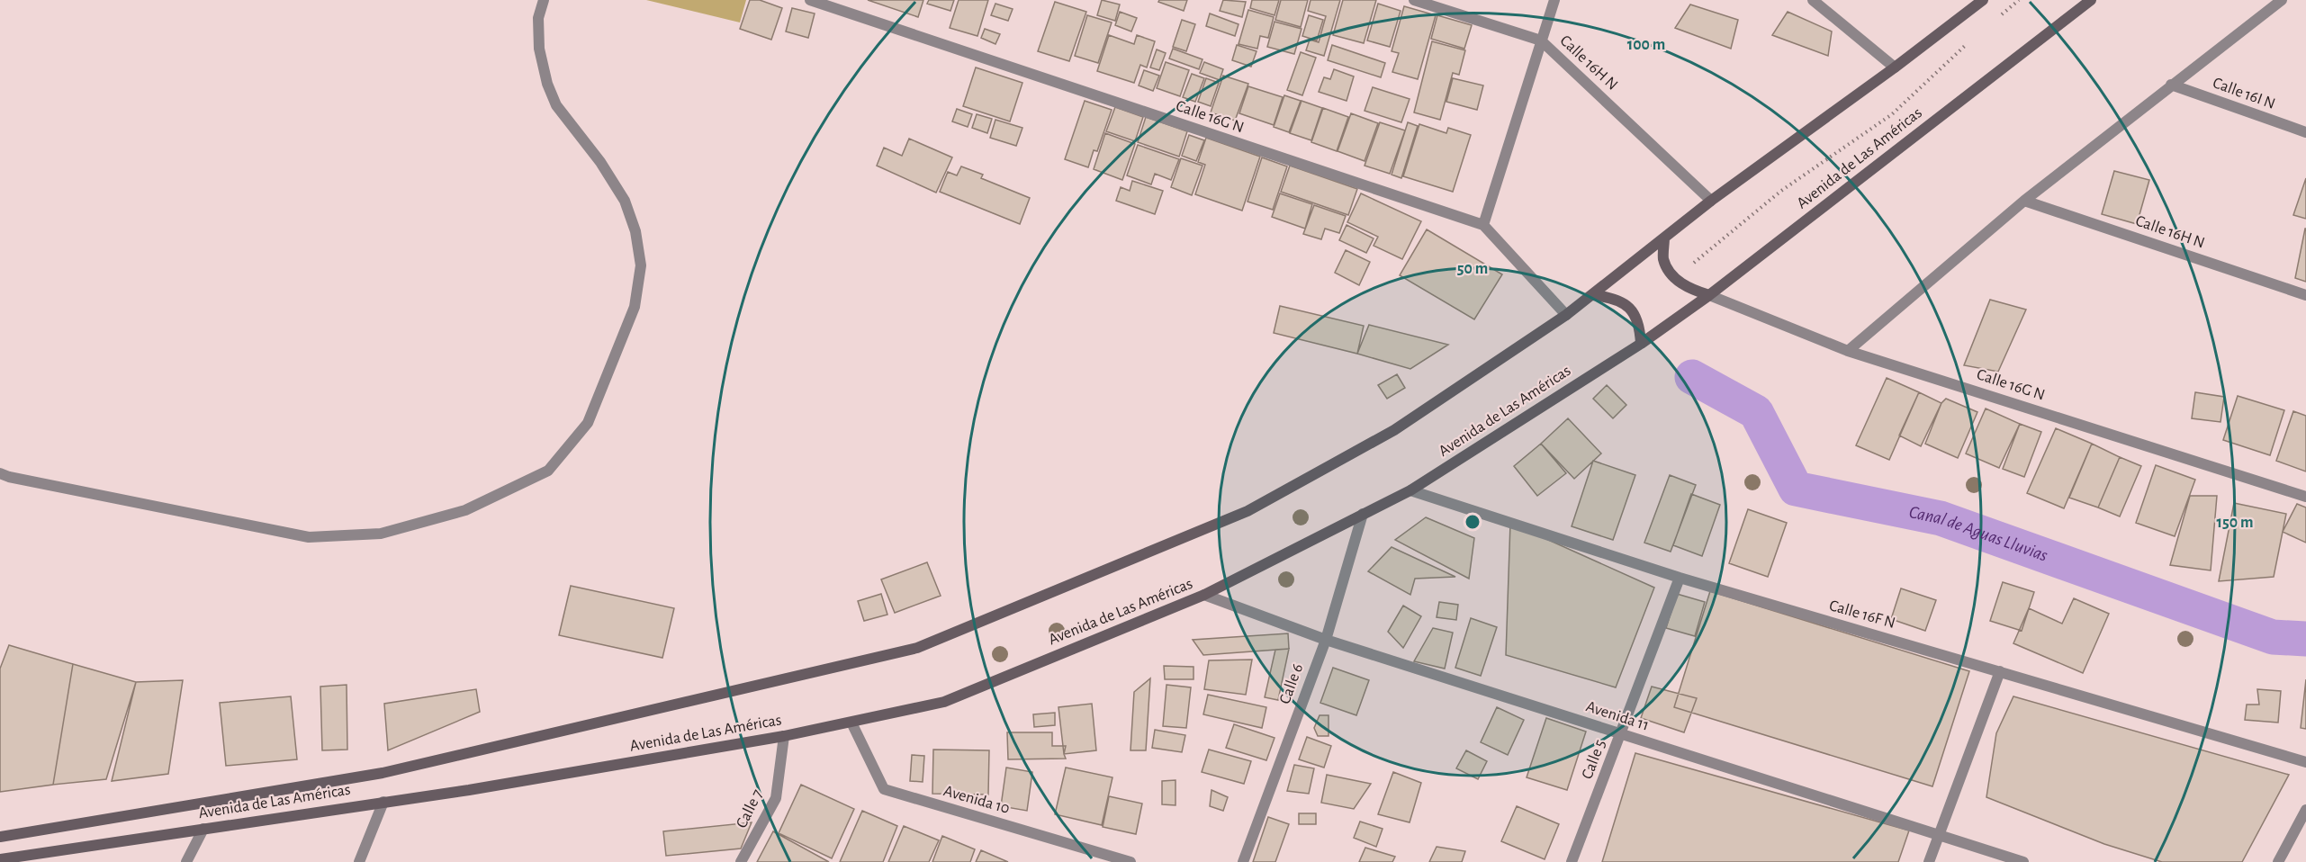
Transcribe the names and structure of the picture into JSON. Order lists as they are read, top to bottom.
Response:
{
  "streets": {
    "main road": ["Avenida de Las Américas"],
    "street": [
      "Calle 16H N",
      "Calle 16I N",
      "Calle 16G N",
      "Calle 16F N",
      "Calle 6",
      "Avenida 11",
      "Calle 5",
      "Avenida 10",
      "Calle 7"
    ]
  },
  "crossings": [
    ["Calle 16H N", "Avenida de Las Américas"],
    ["Calle 16G N", "Avenida de Las Américas"],
    ["Avenida de Las Américas", "Calle 16F N"],
    ["Avenida de Las Américas", "Calle 6"],
    ["Avenida de Las Américas", "Avenida 11"],
    ["Avenida de Las Américas", "Avenida 10"],
    ["Avenida de Las Américas", "Calle 7"],
    ["Calle 16F N", "Calle 5"],
    ["Calle 6", "Avenida 11"],
    ["Avenida 11", "Calle 5"]
  ],
  "water": ["Canal de Aguas Lluvias"],
  "rings": ["100 m", "50 m", "150 m"]
}
